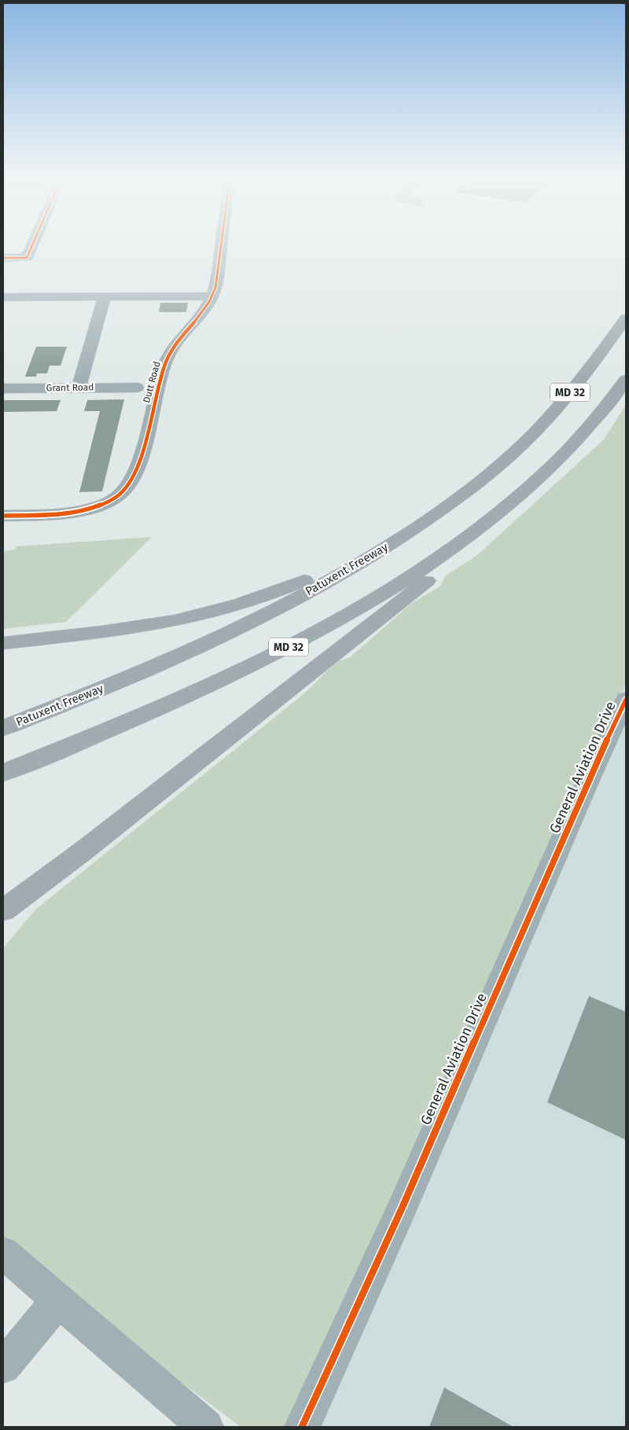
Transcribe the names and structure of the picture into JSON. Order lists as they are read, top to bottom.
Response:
{
  "streets": {
    "highway": ["MD 32", "Patuxent Freeway"],
    "street": ["Dutt Road", "Grant Road", "General Aviation Drive"]
  }
}
